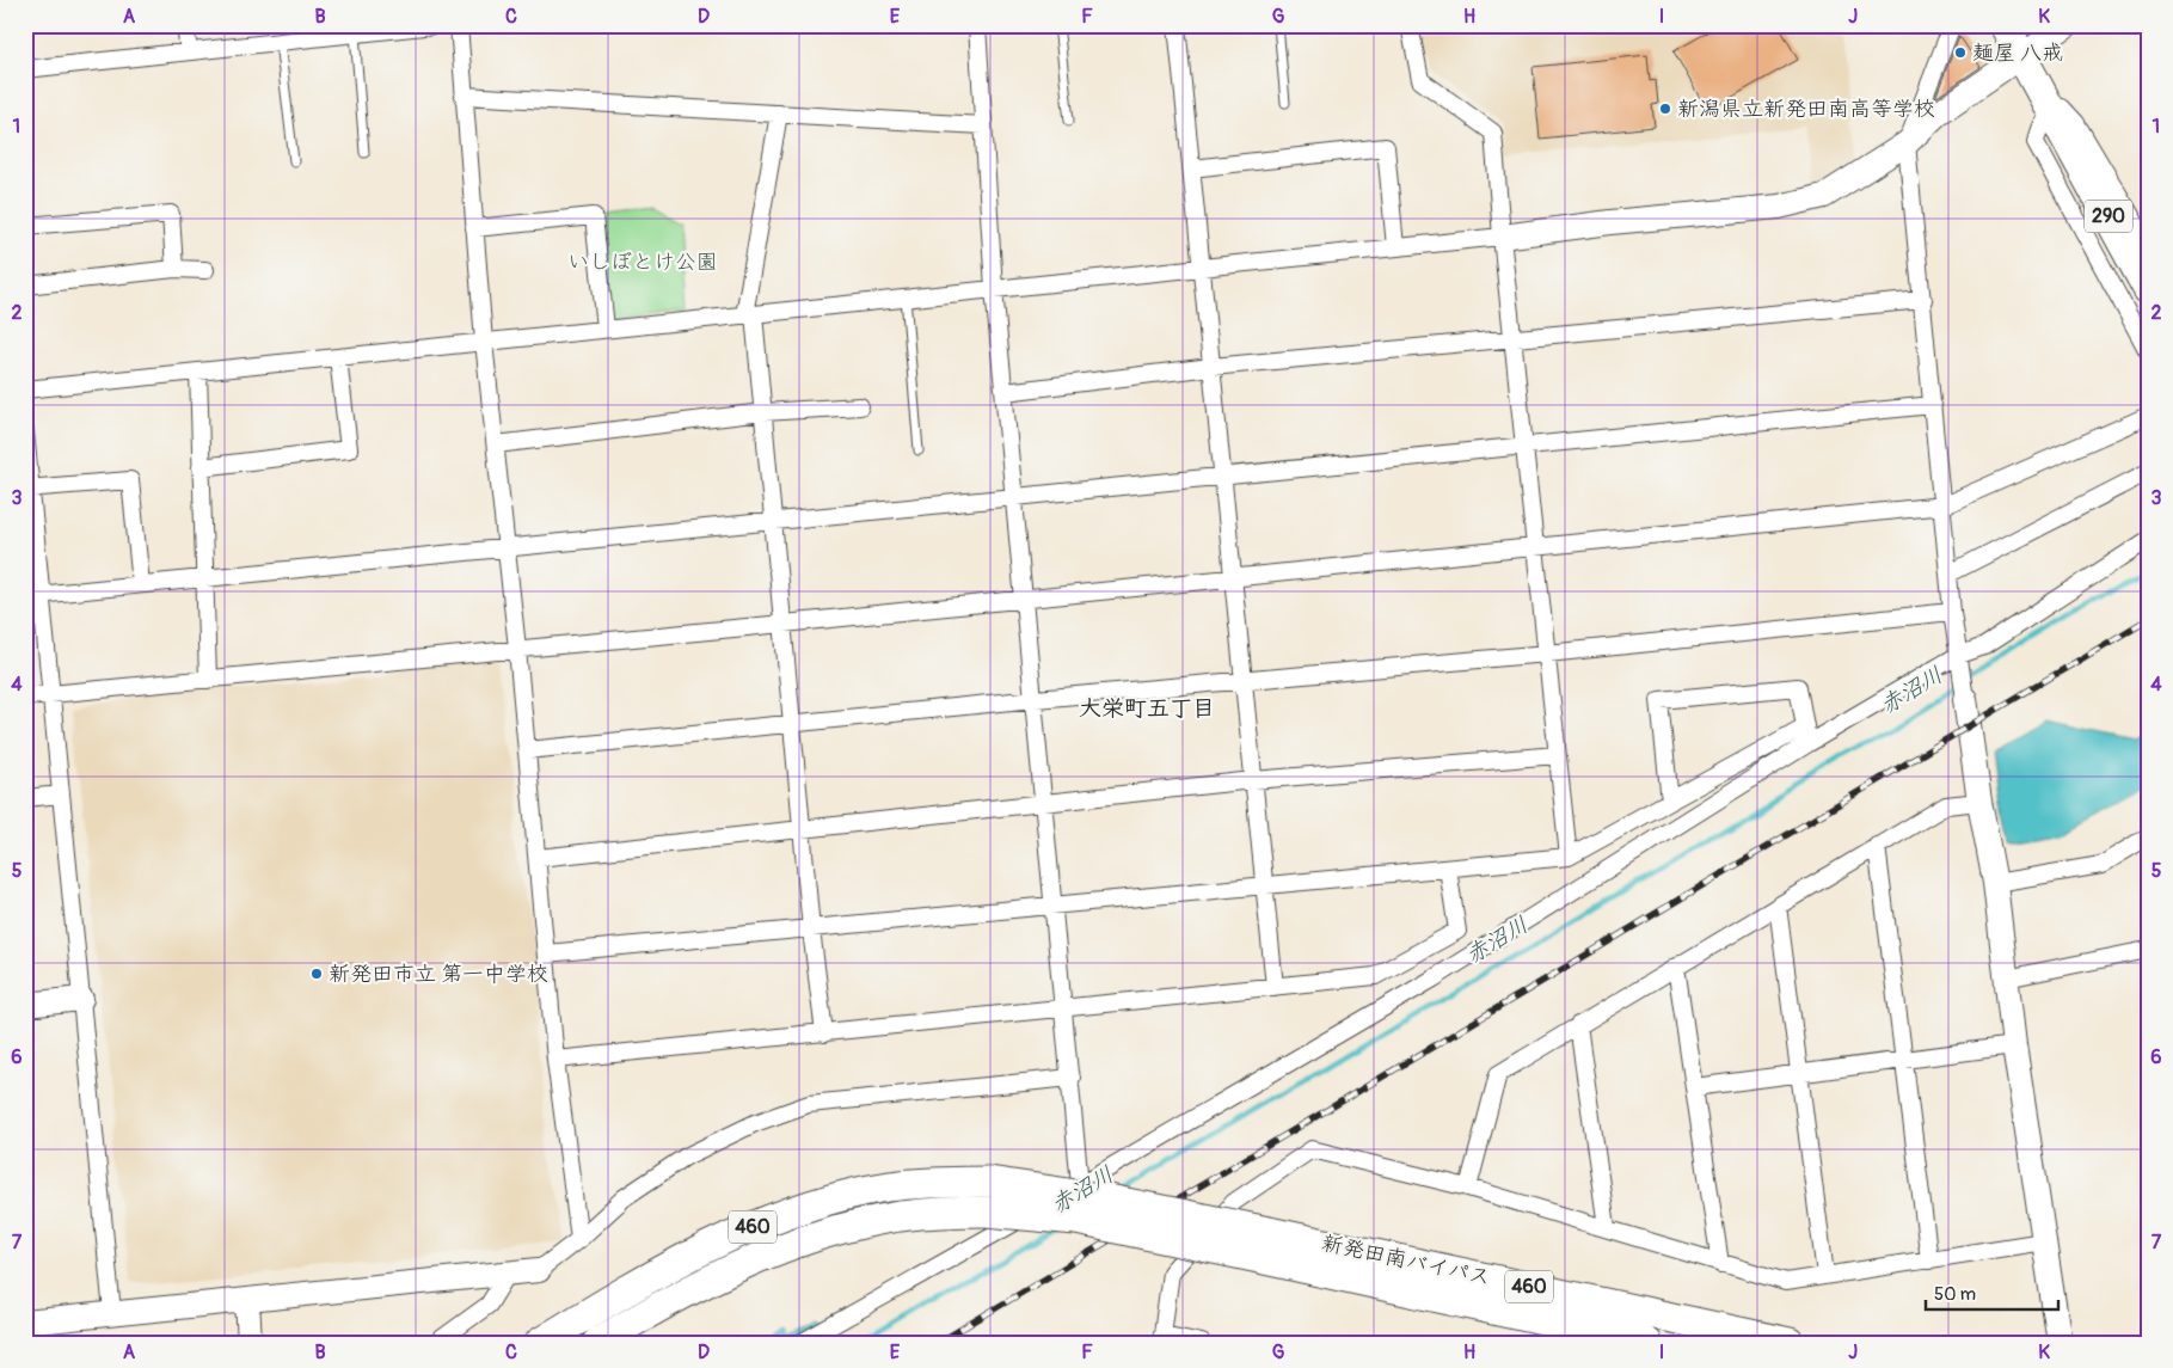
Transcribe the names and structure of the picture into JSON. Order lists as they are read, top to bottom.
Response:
{
  "streets": {
    "highway": ["290", "460", "新発田南バイパス"]
  },
  "crossings": [
    ["460", "新発田南バイパス"]
  ],
  "districts": ["大栄町五丁目"],
  "water": ["赤沼川"],
  "parks": ["いしぼとけ公園"],
  "places": ["麺屋 八戒", "新潟県立新発田南高等学校", "新発田市立 第一中学校"],
  "scale_bar": "50 m",
  "grid": {
    "columns": [
      "A",
      "B",
      "C",
      "D",
      "E",
      "F",
      "G",
      "H",
      "I",
      "J",
      "K"
    ],
    "rows": [
      "1",
      "2",
      "3",
      "4",
      "5",
      "6",
      "7"
    ]
  }
}
